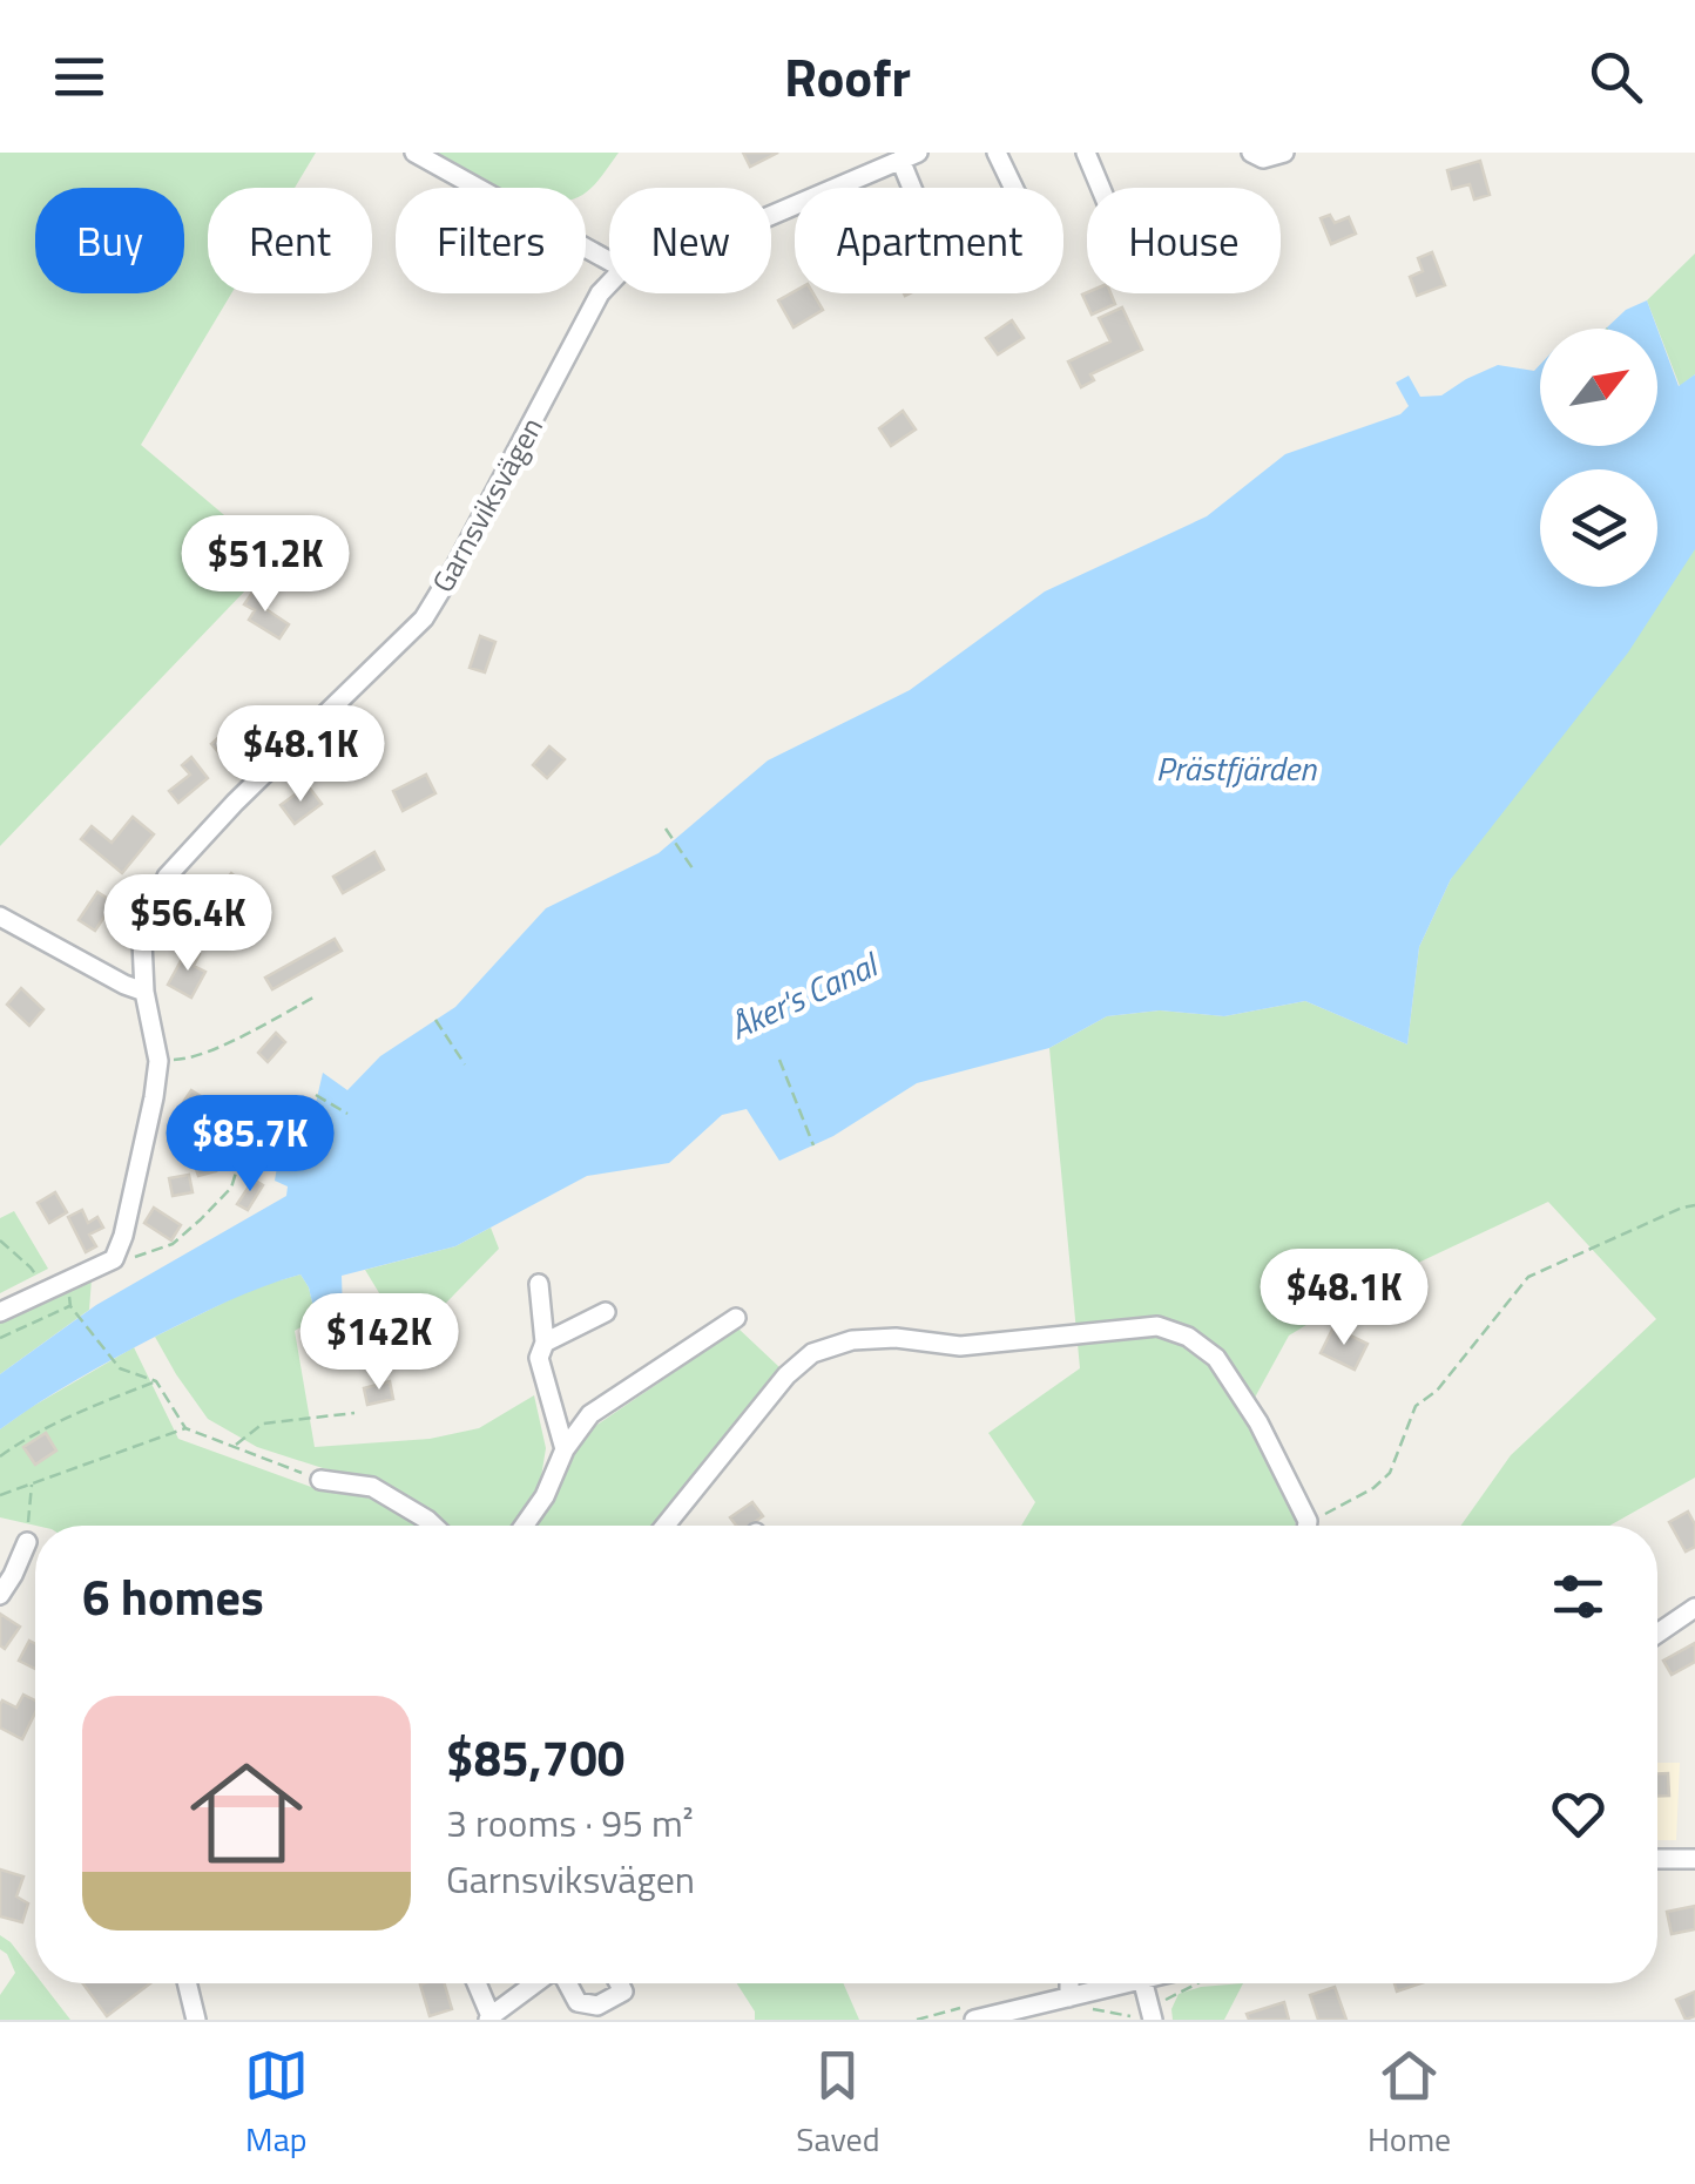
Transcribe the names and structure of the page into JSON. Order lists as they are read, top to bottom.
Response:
{
  "streets": {
    "street": ["Garnsviksvägen"]
  },
  "water": ["Prästfjärden", "Åker's Canal"],
  "north": "top right",
  "page": {
    "header": "Roofr",
    "chip": [
      "Buy",
      "Rent",
      "Filters",
      "New",
      "Apartment",
      "House"
    ],
    "price": [
      "$51.2K",
      "$48.1K",
      "$56.4K",
      "$85.7K",
      "$48.1K",
      "$142K"
    ],
    "heading": "6 homes",
    "list": [
      {
        "name": "$85,700",
        "note": "3 rooms · 95 m² · Garnsviksvägen"
      }
    ],
    "tabs": ["Map", "Saved", "Home"]
  }
}
